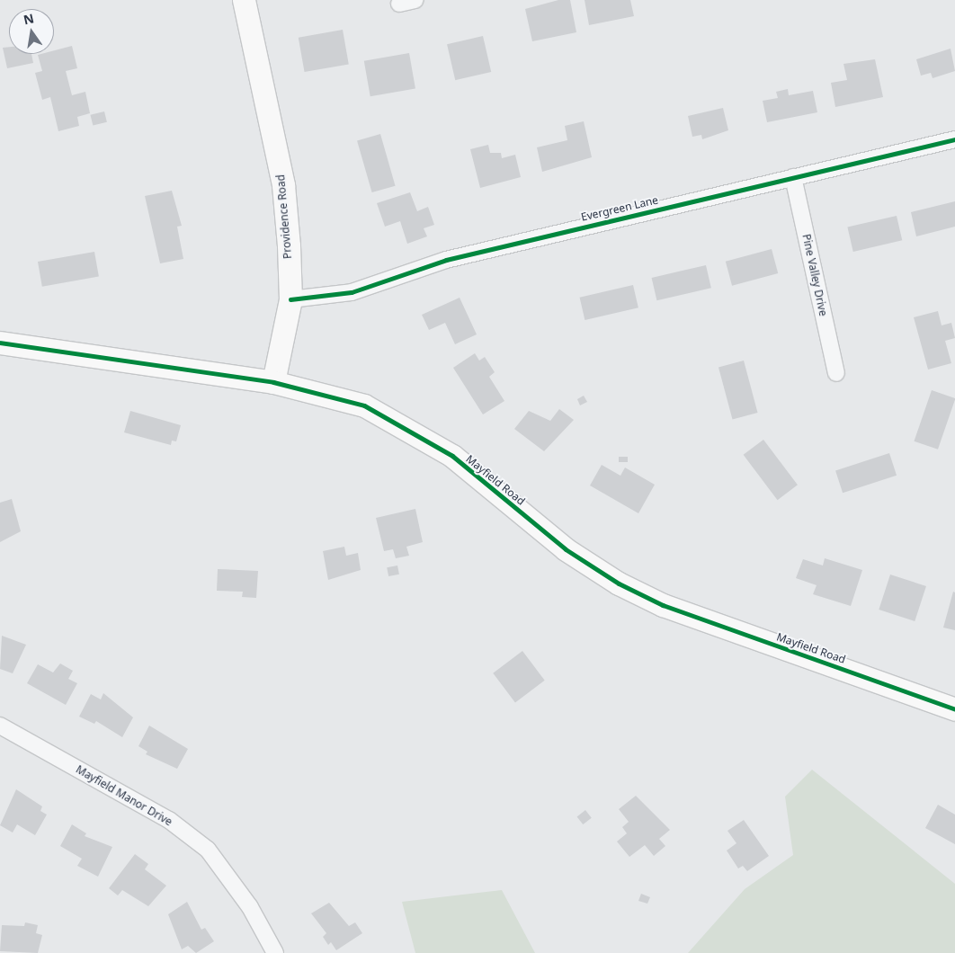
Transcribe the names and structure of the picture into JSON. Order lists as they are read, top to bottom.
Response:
{
  "streets": {
    "street": [
      "Evergreen Lane",
      "Providence Road",
      "Pine Valley Drive",
      "Mayfield Road",
      "Mayfield Manor Drive"
    ]
  },
  "crossings": [
    ["Evergreen Lane", "Providence Road"],
    ["Evergreen Lane", "Pine Valley Drive"],
    ["Providence Road", "Mayfield Road"]
  ],
  "north": "top"
}
